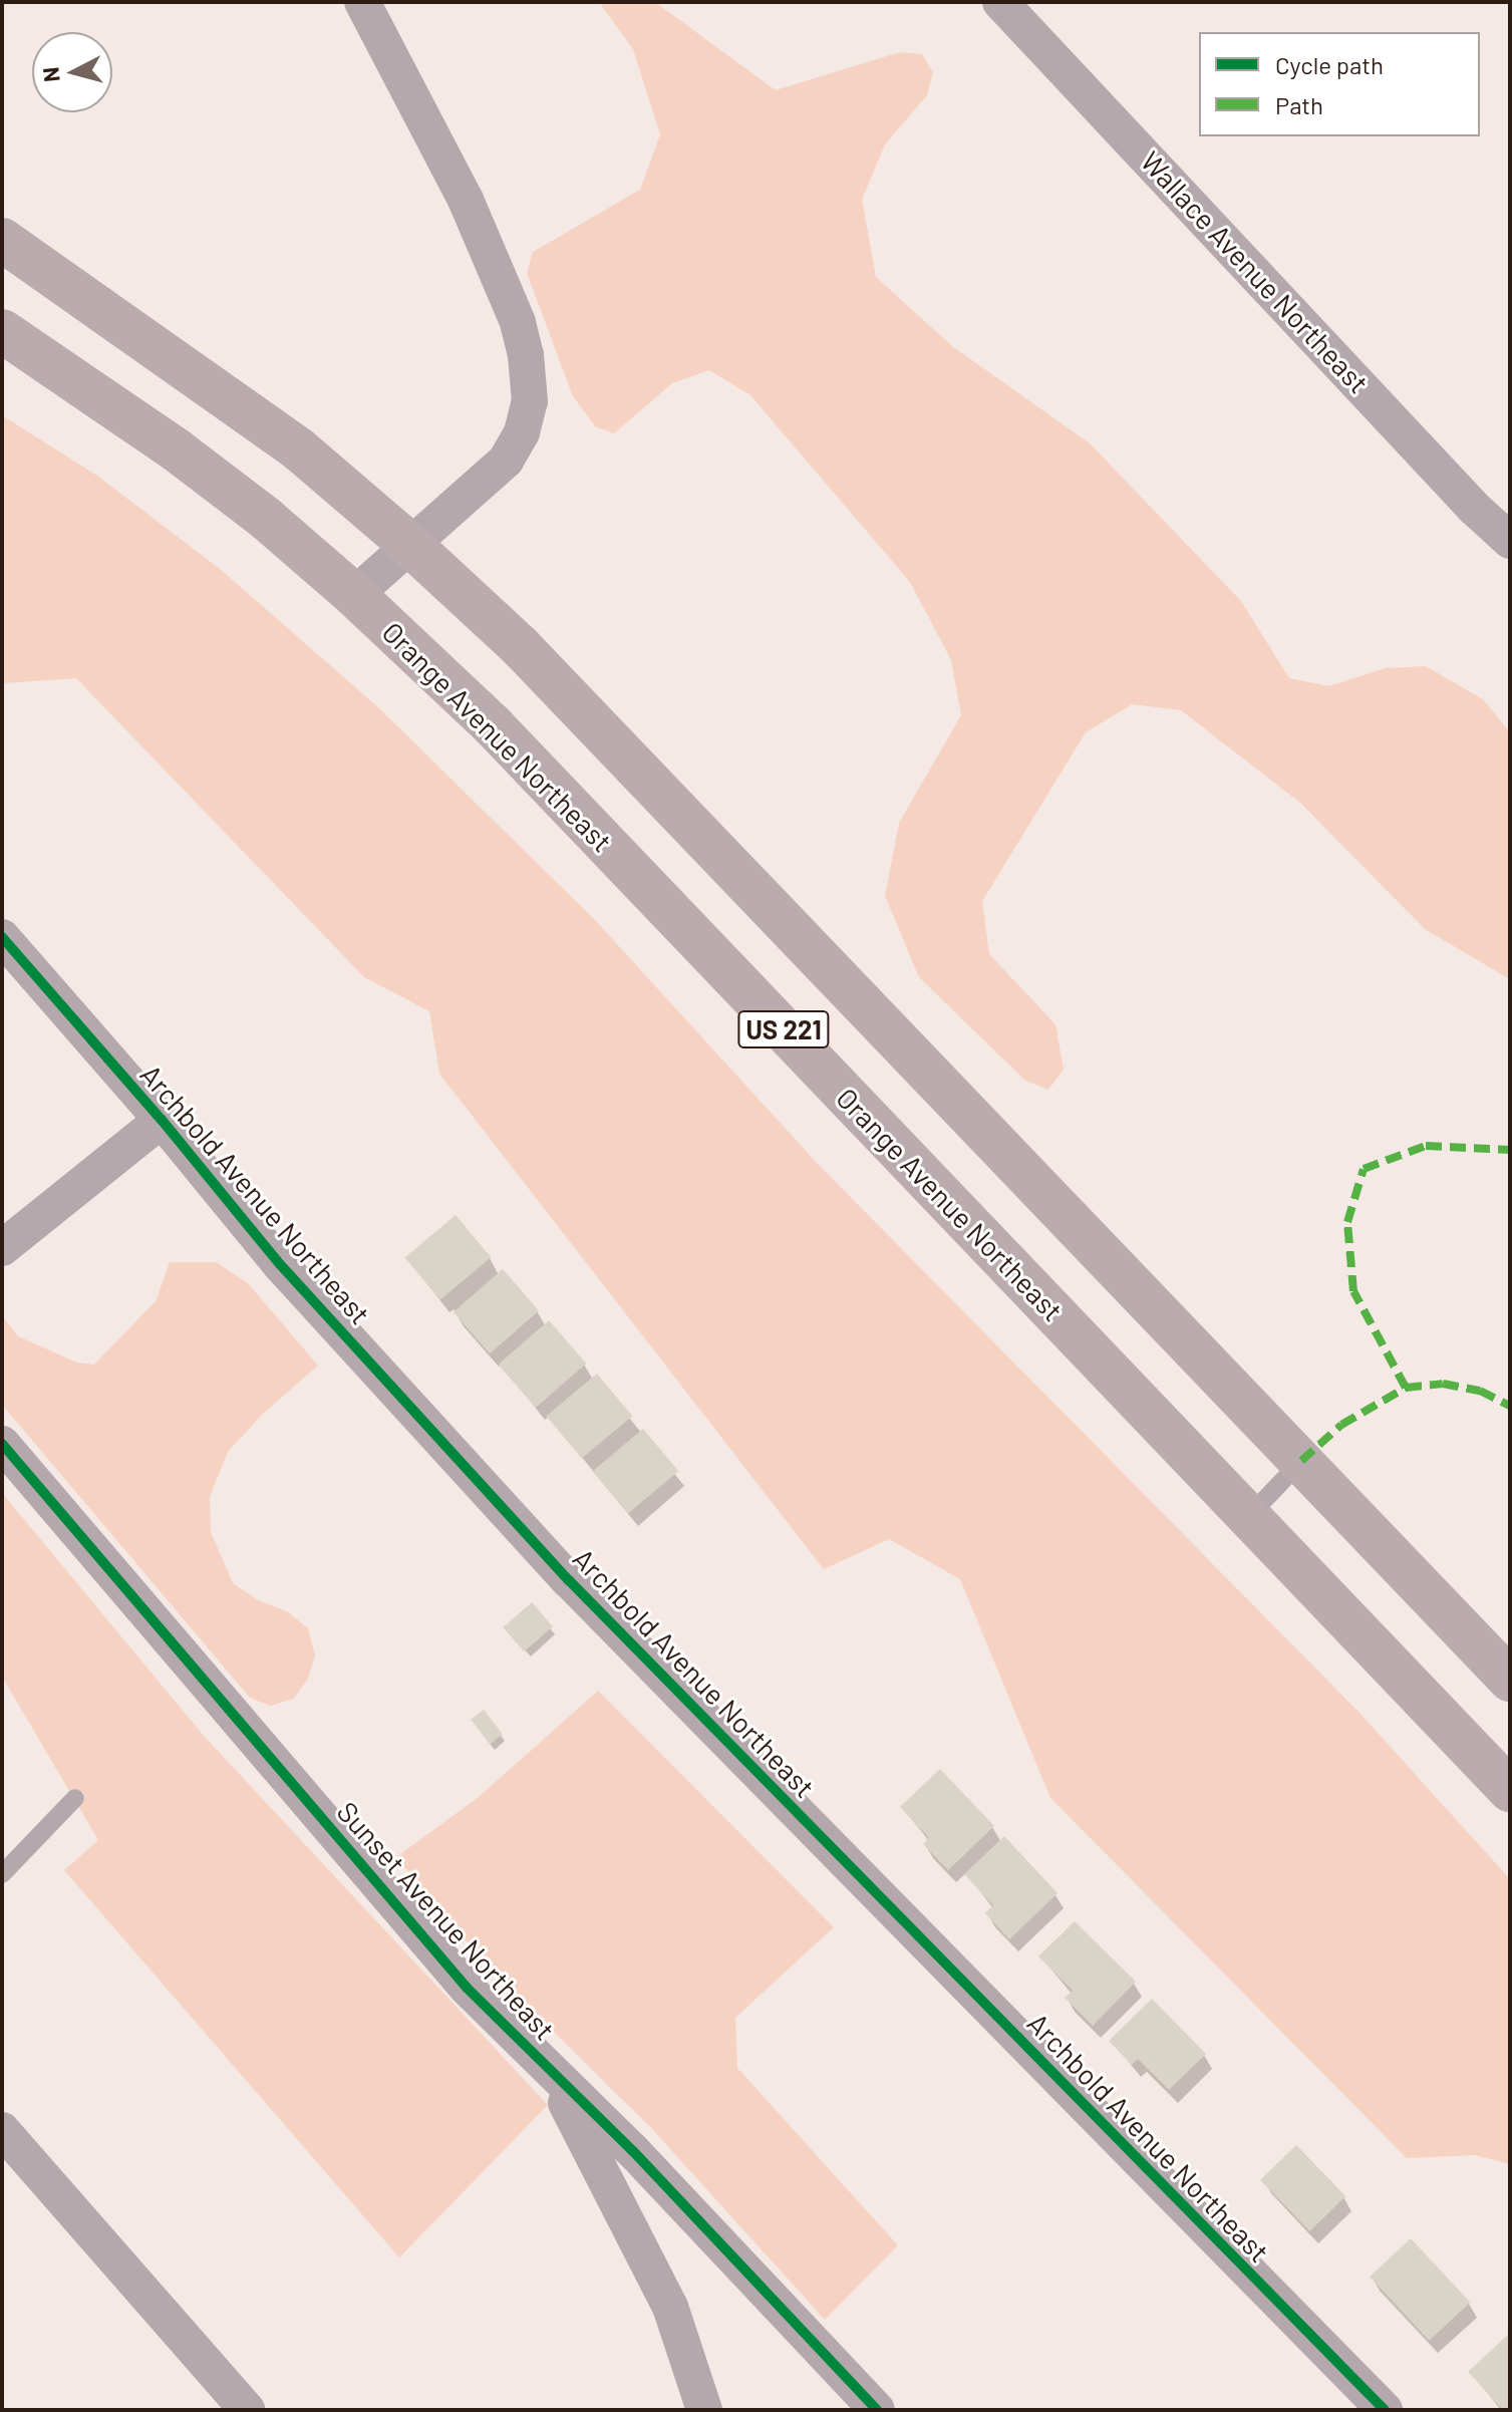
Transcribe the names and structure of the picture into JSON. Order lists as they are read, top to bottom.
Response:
{
  "streets": {
    "highway": ["Orange Avenue Northeast", "US 221"],
    "street": ["Wallace Avenue Northeast", "Archbold Avenue Northeast", "Sunset Avenue Northeast"]
  },
  "legend": ["Cycle path", "Path"],
  "north": "left"
}
